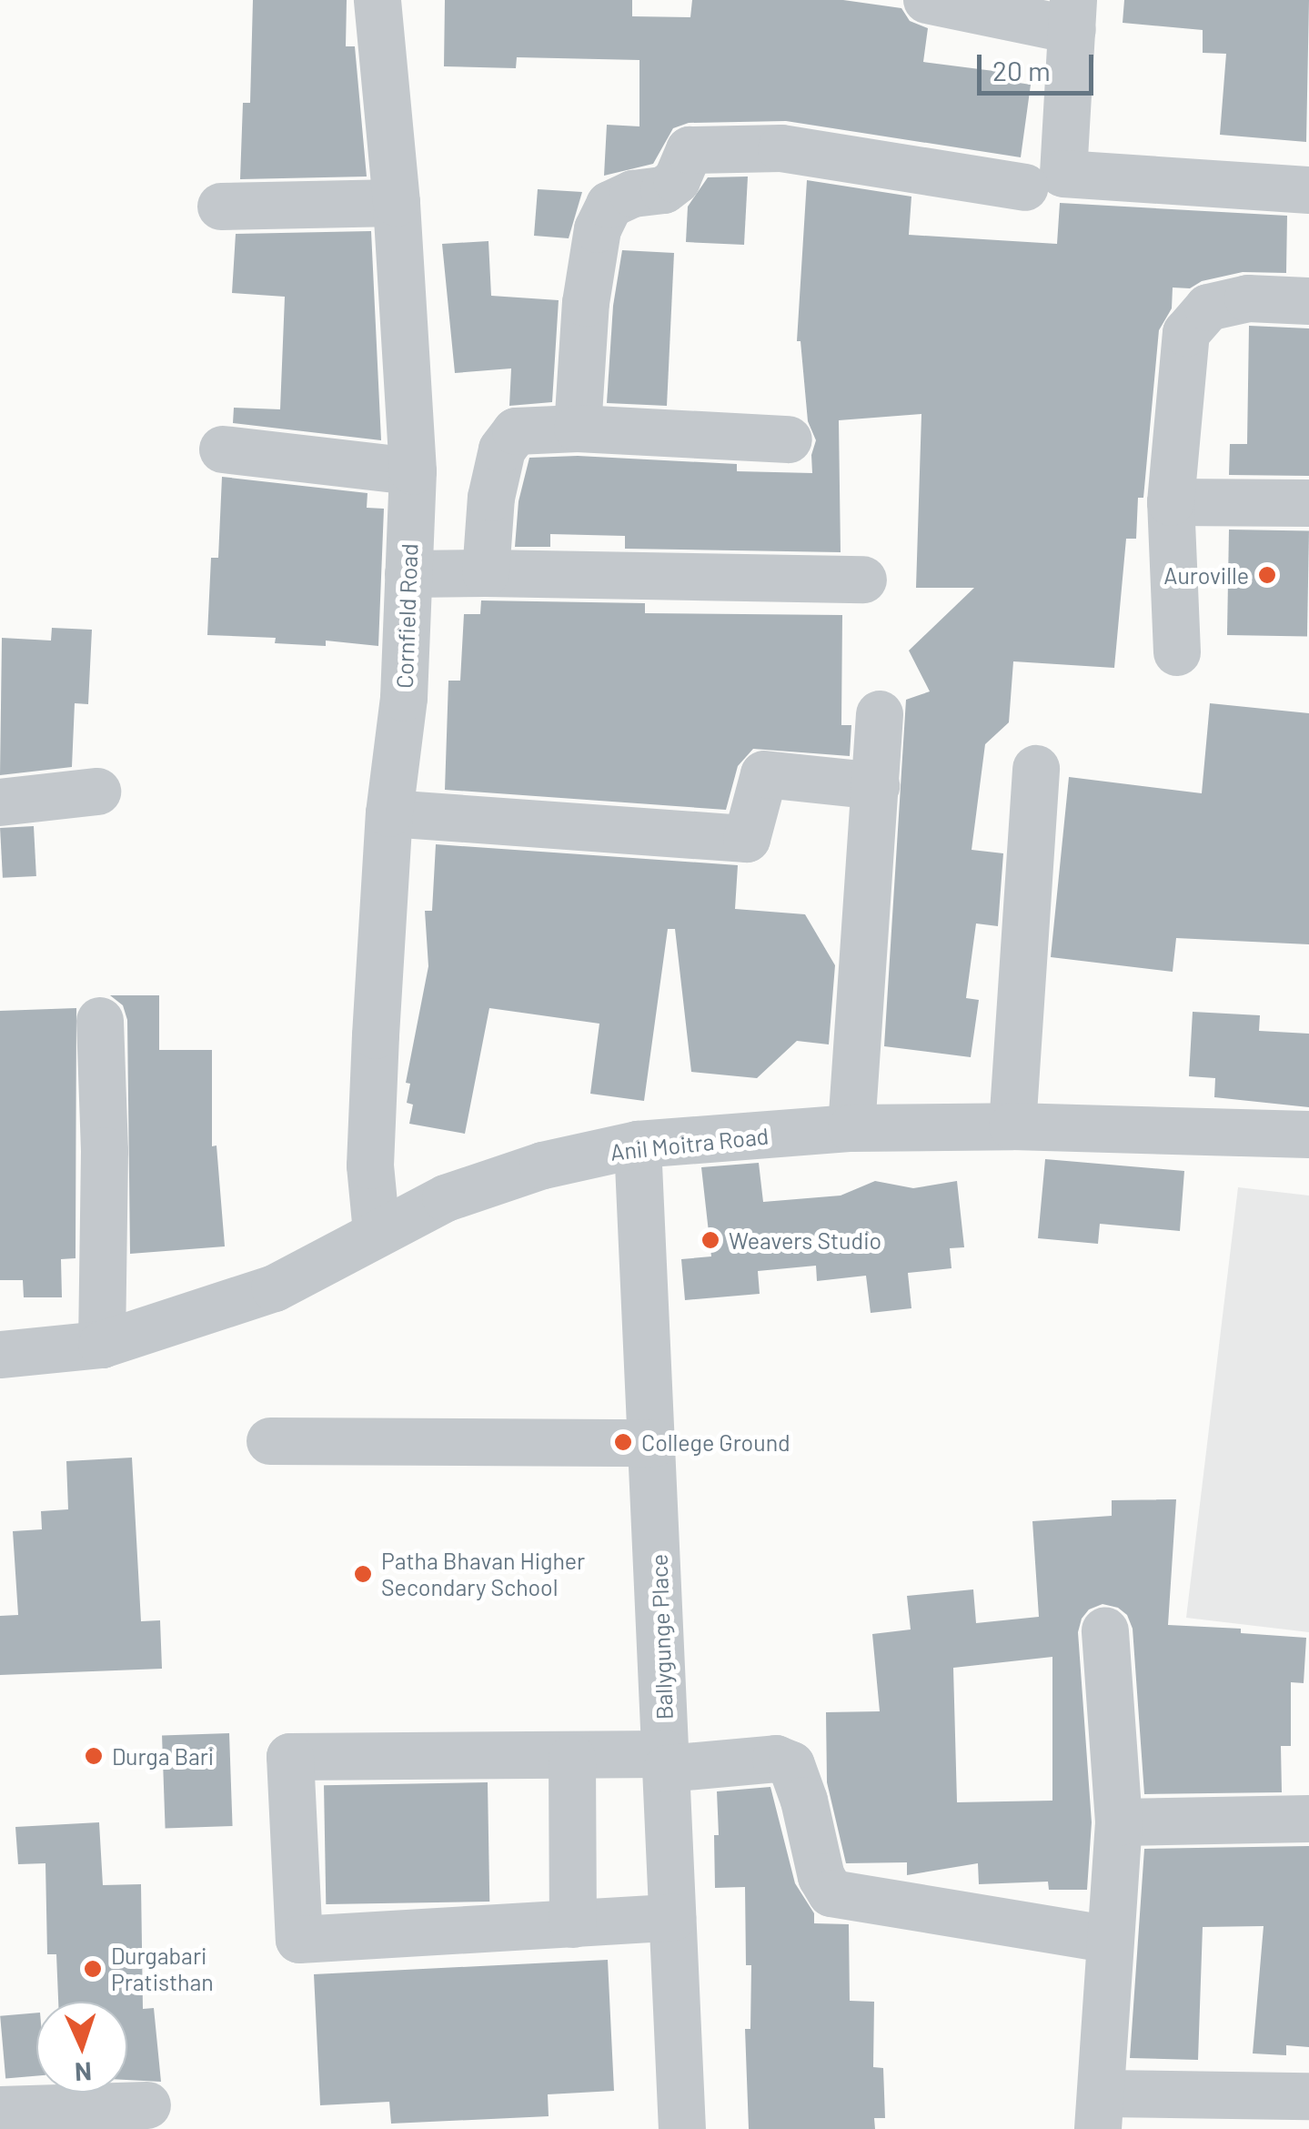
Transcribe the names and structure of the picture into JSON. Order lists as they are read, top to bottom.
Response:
{
  "streets": {
    "street": ["Cornfield Road", "Anil Moitra Road", "Ballygunge Place"]
  },
  "crossings": [
    ["Cornfield Road", "Anil Moitra Road"],
    ["Anil Moitra Road", "Ballygunge Place"]
  ],
  "places": [
    "Auroville",
    "Weavers Studio",
    "College Ground",
    "Patha Bhavan Higher Secondary School",
    "Durga Bari",
    "Durgabari Pratisthan"
  ],
  "scale_bar": "20 m",
  "north": "bottom"
}
